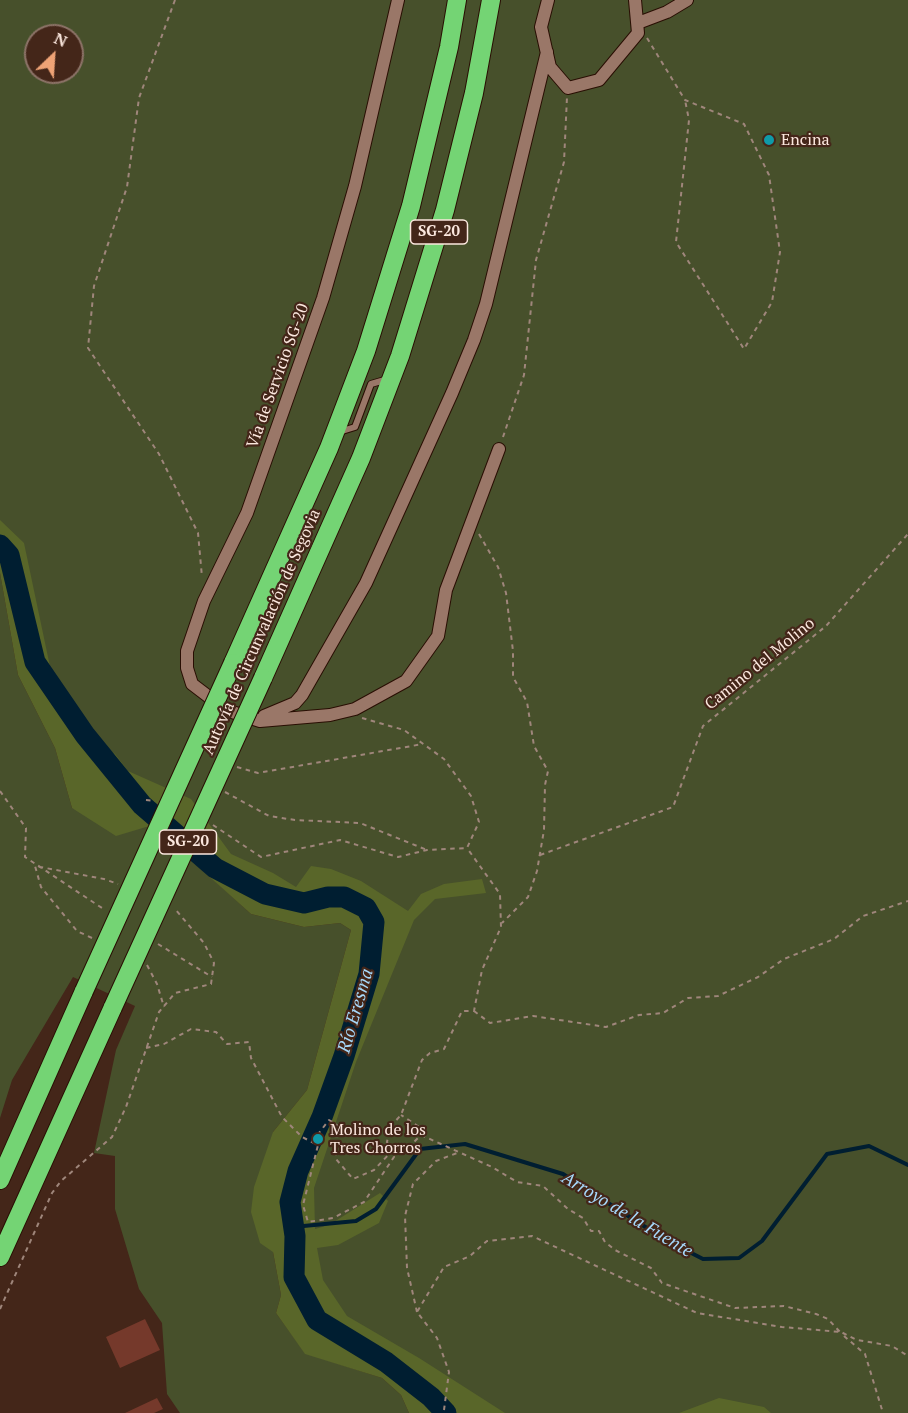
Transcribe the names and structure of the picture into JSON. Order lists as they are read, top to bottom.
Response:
{
  "streets": {
    "highway": ["SG-20", "Autovía de Circunvalación de Segovia"],
    "street": ["Vía de Servicio SG-20"],
    "path": ["Camino del Molino"]
  },
  "water": ["Río Eresma", "Arroyo de la Fuente"],
  "places": ["Encina", "Molino de los Tres Chorros"],
  "north": "top right"
}
